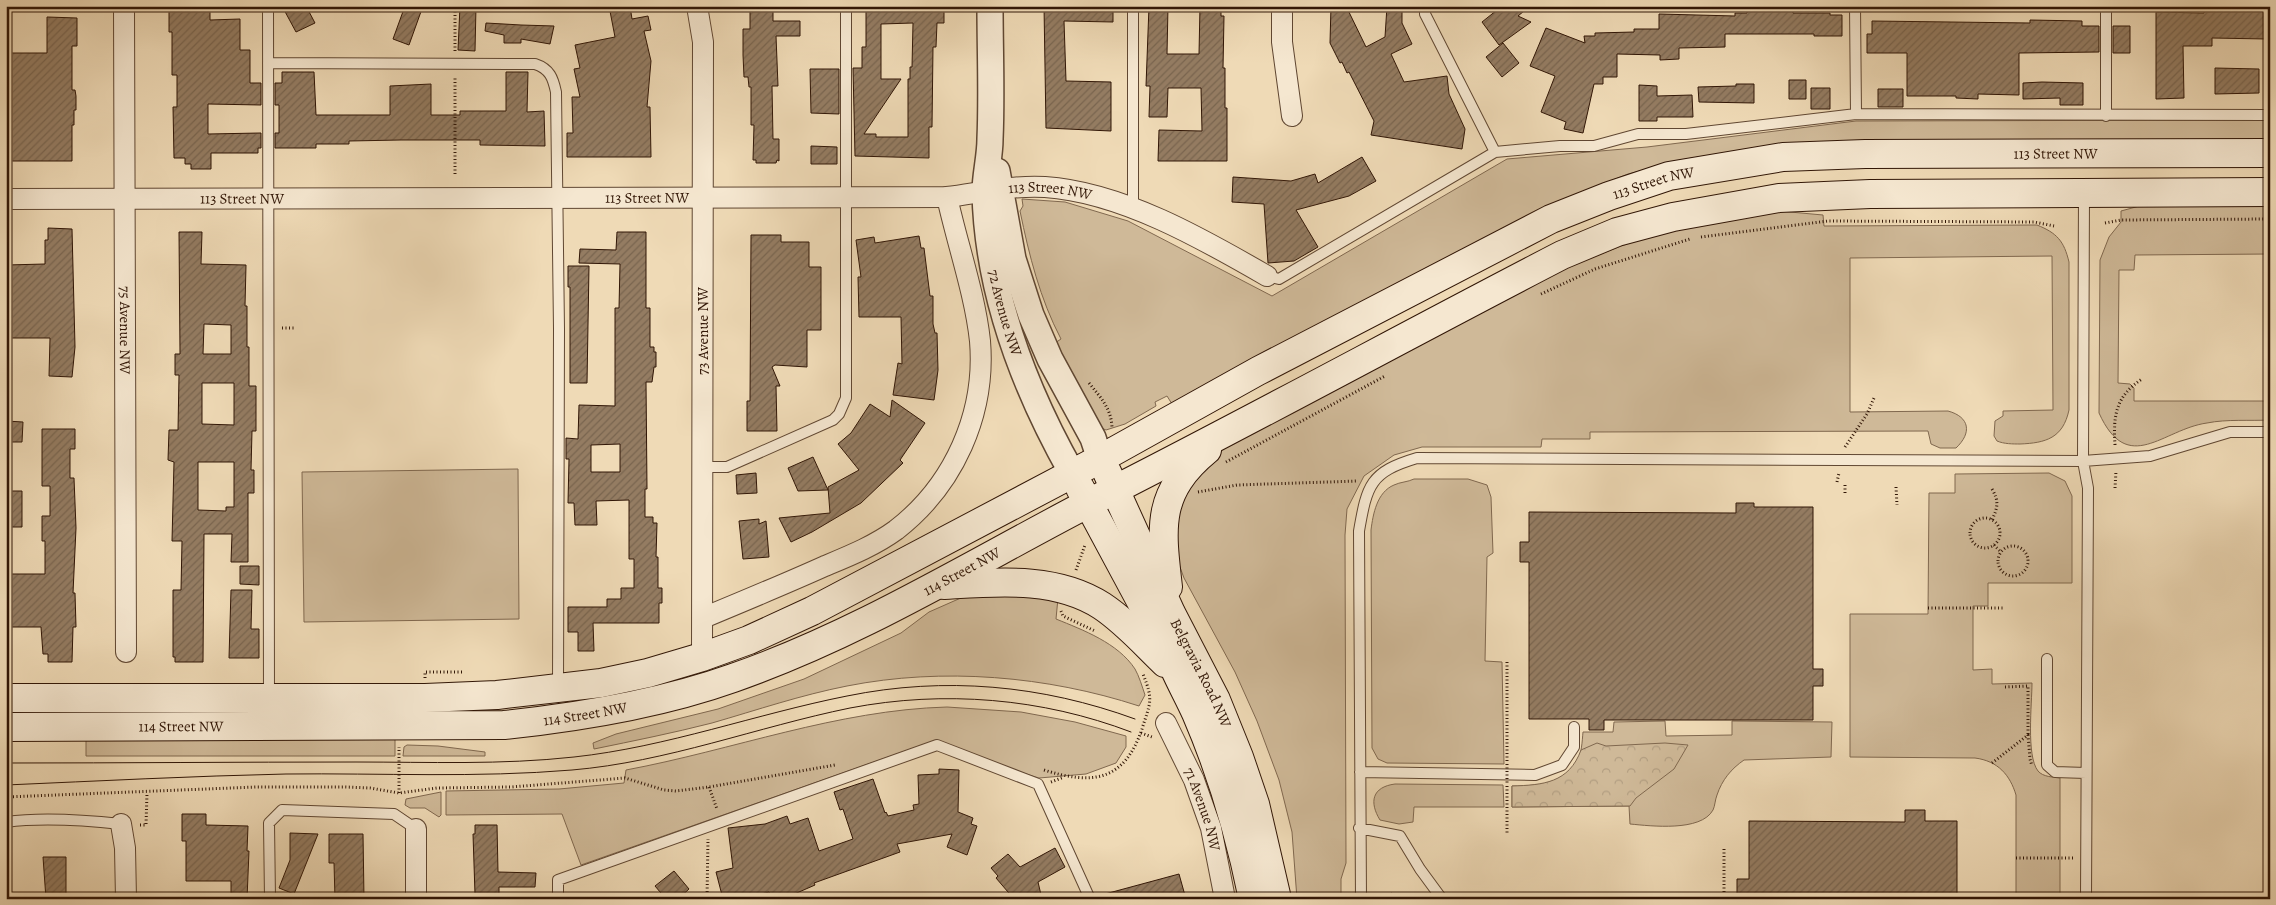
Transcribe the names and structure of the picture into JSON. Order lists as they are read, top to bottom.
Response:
{
  "streets": {
    "main road": ["113 Street NW", "114 Street NW", "Belgravia Road NW"],
    "street": [
      "72 Avenue NW",
      "75 Avenue NW",
      "73 Avenue NW",
      "71 Avenue NW"
    ]
  },
  "crossings": [
    ["113 Street NW", "72 Avenue NW"],
    ["113 Street NW", "75 Avenue NW"],
    ["113 Street NW", "73 Avenue NW"],
    ["113 Street NW", "114 Street NW"],
    ["113 Street NW", "Belgravia Road NW"],
    ["72 Avenue NW", "73 Avenue NW"],
    ["72 Avenue NW", "114 Street NW"],
    ["72 Avenue NW", "Belgravia Road NW"],
    ["73 Avenue NW", "114 Street NW"],
    ["114 Street NW", "Belgravia Road NW"]
  ]
}
